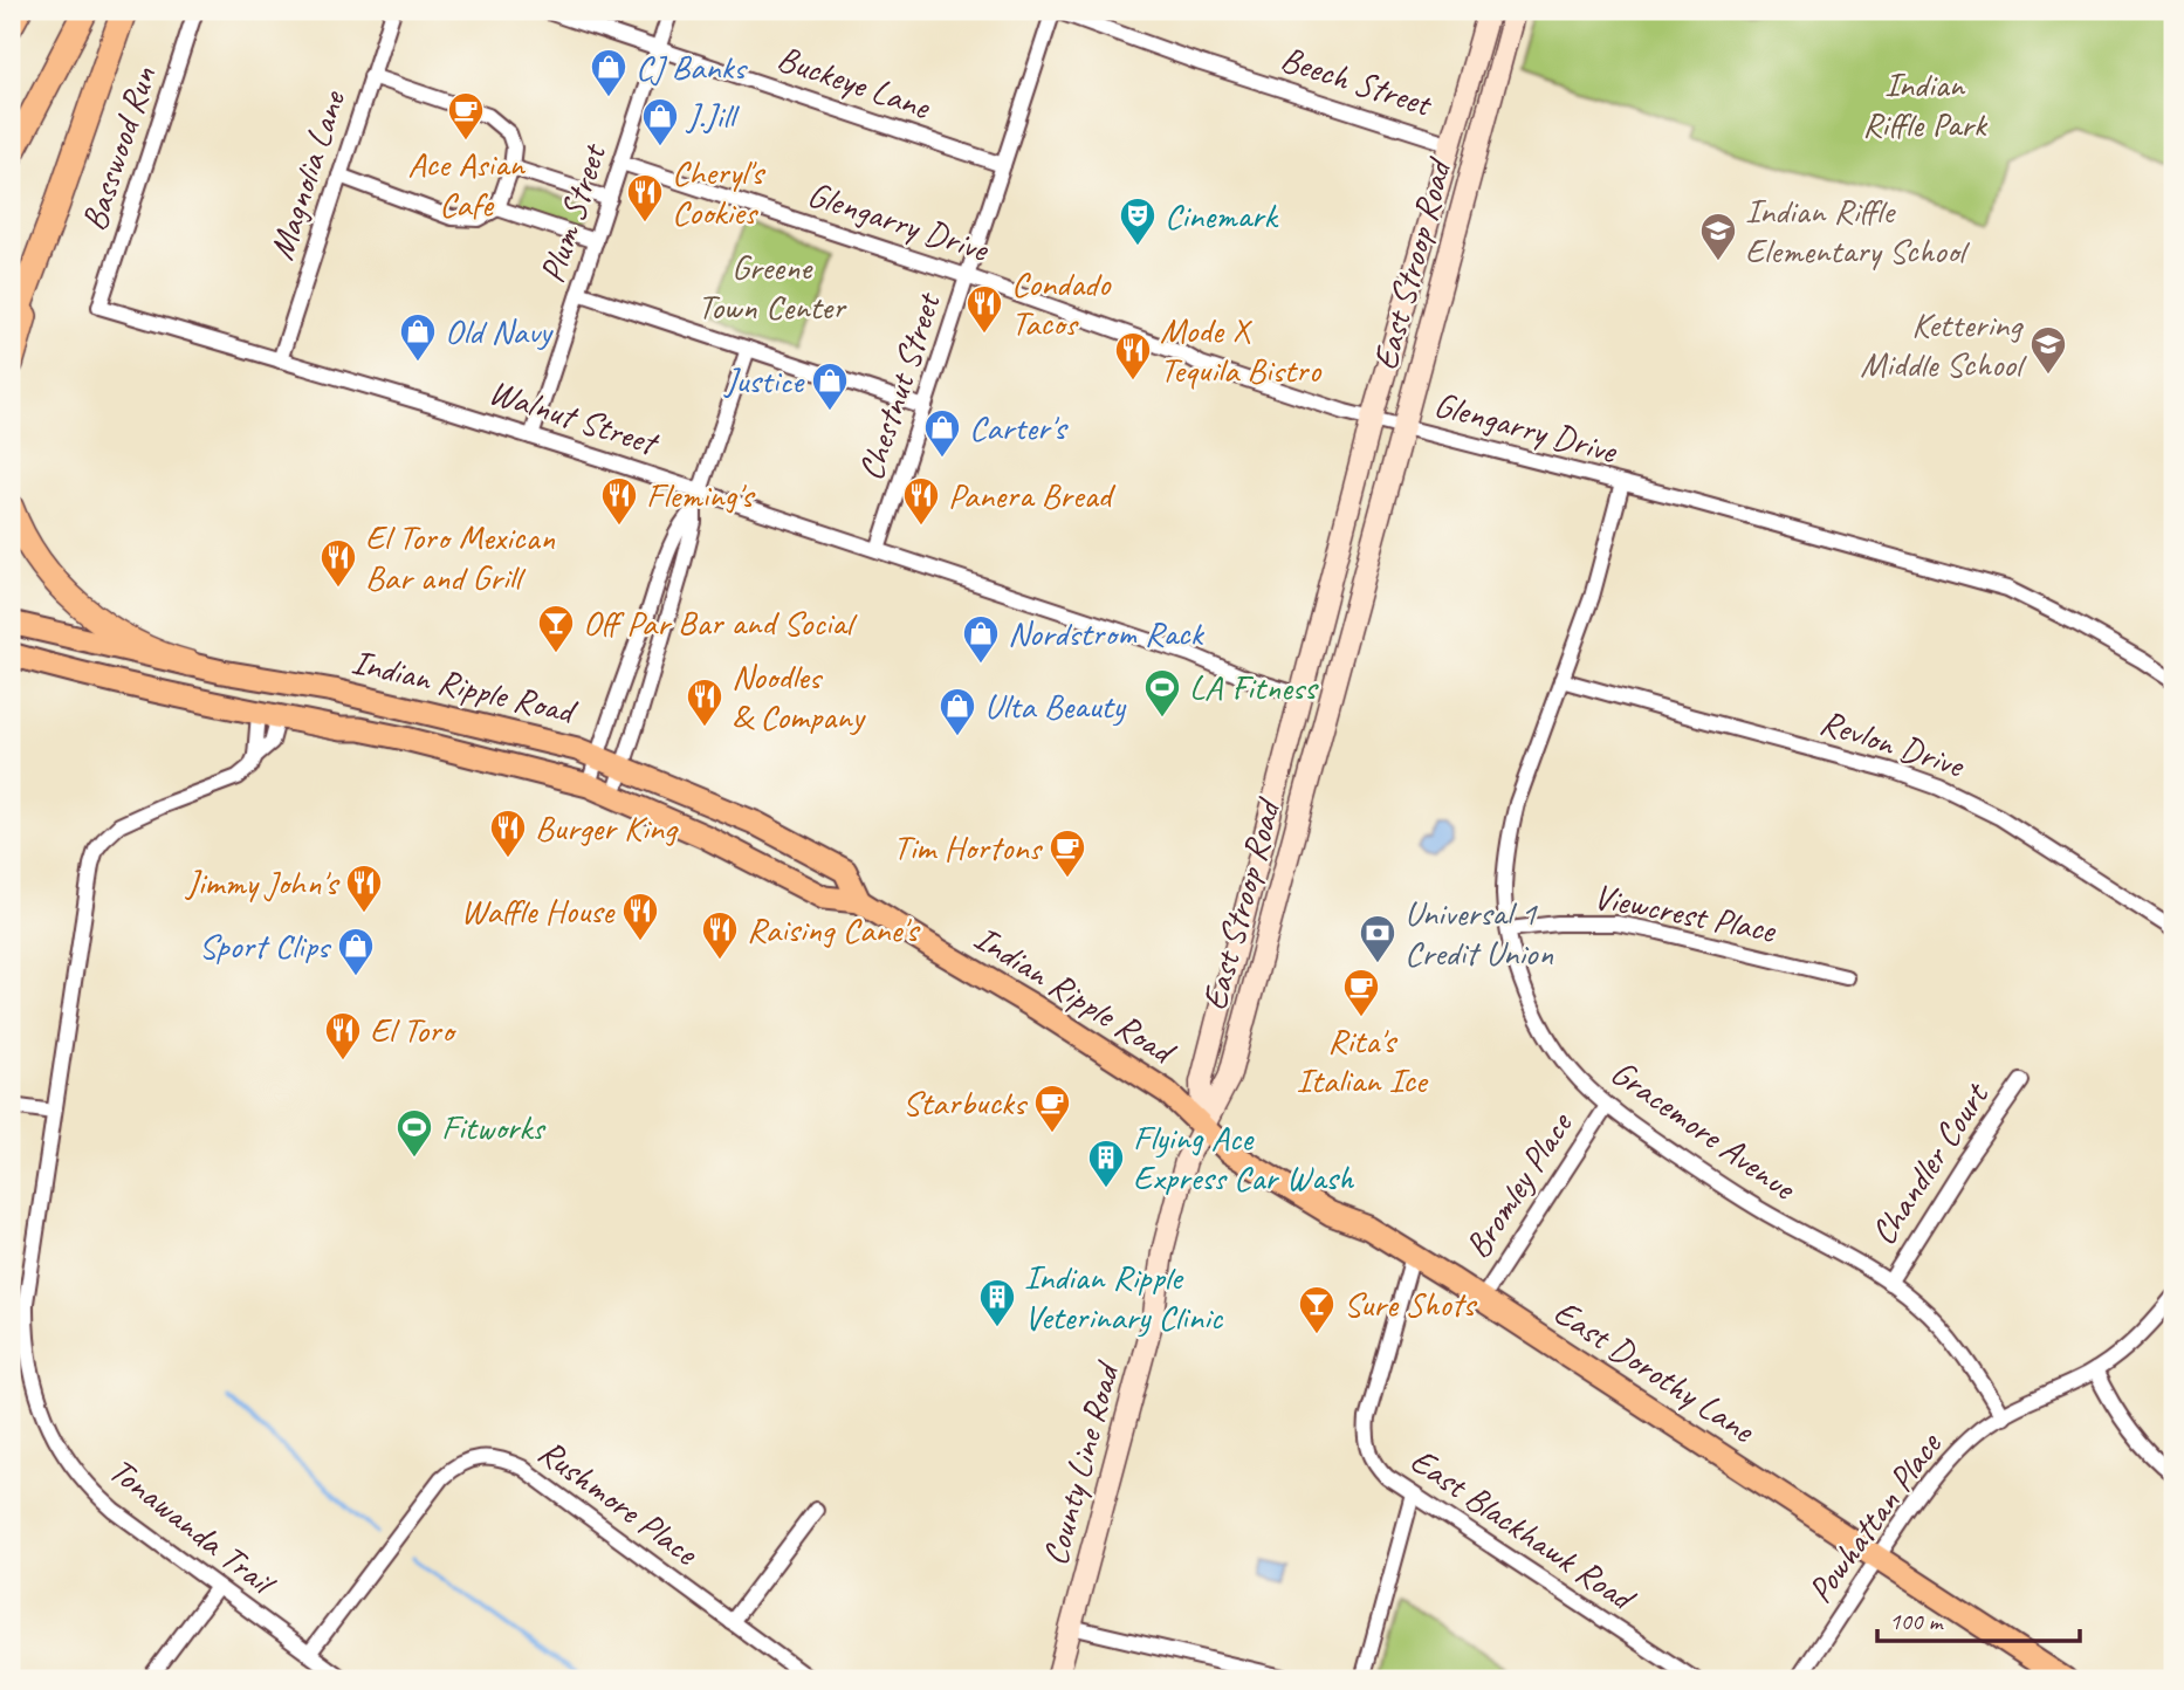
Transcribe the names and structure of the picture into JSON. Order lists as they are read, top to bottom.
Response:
{
  "streets": {
    "main road": [
      "East Stroop Road",
      "Indian Ripple Road",
      "East Dorothy Lane",
      "County Line Road"
    ],
    "street": [
      "Beech Street",
      "Buckeye Lane",
      "Basswood Run",
      "Magnolia Lane",
      "Plum Street",
      "Glengarry Drive",
      "Chestnut Street",
      "Walnut Street",
      "Revlon Drive",
      "Viewcrest Place",
      "Gracemore Avenue",
      "Chandler Court",
      "Bromley Place",
      "Rushmore Place",
      "Powhattan Place",
      "Tonawanda Trail",
      "East Blackhawk Road"
    ]
  },
  "crossings": [
    ["Beech Street", "East Stroop Road"],
    ["Beech Street", "Chestnut Street"],
    ["Buckeye Lane", "Plum Street"],
    ["Buckeye Lane", "Chestnut Street"],
    ["Basswood Run", "Walnut Street"],
    ["Magnolia Lane", "Walnut Street"],
    ["Plum Street", "Glengarry Drive"],
    ["Plum Street", "Walnut Street"],
    ["Glengarry Drive", "East Stroop Road"],
    ["Glengarry Drive", "Chestnut Street"],
    ["Glengarry Drive", "Gracemore Avenue"],
    ["East Stroop Road", "Walnut Street"],
    ["East Stroop Road", "Indian Ripple Road"],
    ["East Stroop Road", "East Dorothy Lane"],
    ["East Stroop Road", "County Line Road"],
    ["Chestnut Street", "Walnut Street"],
    ["Indian Ripple Road", "East Dorothy Lane"],
    ["Indian Ripple Road", "County Line Road"],
    ["Indian Ripple Road", "Tonawanda Trail"],
    ["Revlon Drive", "Gracemore Avenue"],
    ["Viewcrest Place", "Gracemore Avenue"],
    ["Gracemore Avenue", "Chandler Court"],
    ["Gracemore Avenue", "Bromley Place"],
    ["Gracemore Avenue", "Powhattan Place"],
    ["Bromley Place", "East Dorothy Lane"],
    ["East Dorothy Lane", "County Line Road"],
    ["East Dorothy Lane", "Powhattan Place"],
    ["East Dorothy Lane", "East Blackhawk Road"],
    ["Rushmore Place", "Tonawanda Trail"]
  ],
  "parks": ["Indian Riffle Park", "Greene Town Center"],
  "places": {
    "shop": [
      "CJ Banks",
      "J.Jill",
      "Old Navy",
      "Justice",
      "Carter's",
      "Nordstrom Rack",
      "Ulta Beauty",
      "Sport Clips"
    ],
    "cafe": [
      "Ace Asian Cafe",
      "Tim Hortons",
      "Rita's Italian Ice",
      "Starbucks"
    ],
    "restaurant": [
      "Cheryl's Cookies",
      "Condado Tacos",
      "Mode X Tequila Bistro",
      "Fleming's",
      "Panera Bread",
      "El Toro Mexican Bar and Grill",
      "Noodles & Company",
      "Burger King",
      "Jimmy John's",
      "Waffle House",
      "Raising Cane's",
      "El Toro"
    ],
    "theatre": ["Cinemark"],
    "school or university": ["Indian Riffle Elementary School", "Kettering Middle School"],
    "bar": ["Off Par Bar and Social", "Sure Shots"],
    "sports": ["LA Fitness", "Fitworks"],
    "bank": ["Universal 1 Credit Union"],
    "building": ["Flying Ace Express Car Wash", "Indian Ripple Veterinary Clinic"]
  },
  "scale_bar": "100 m"
}
